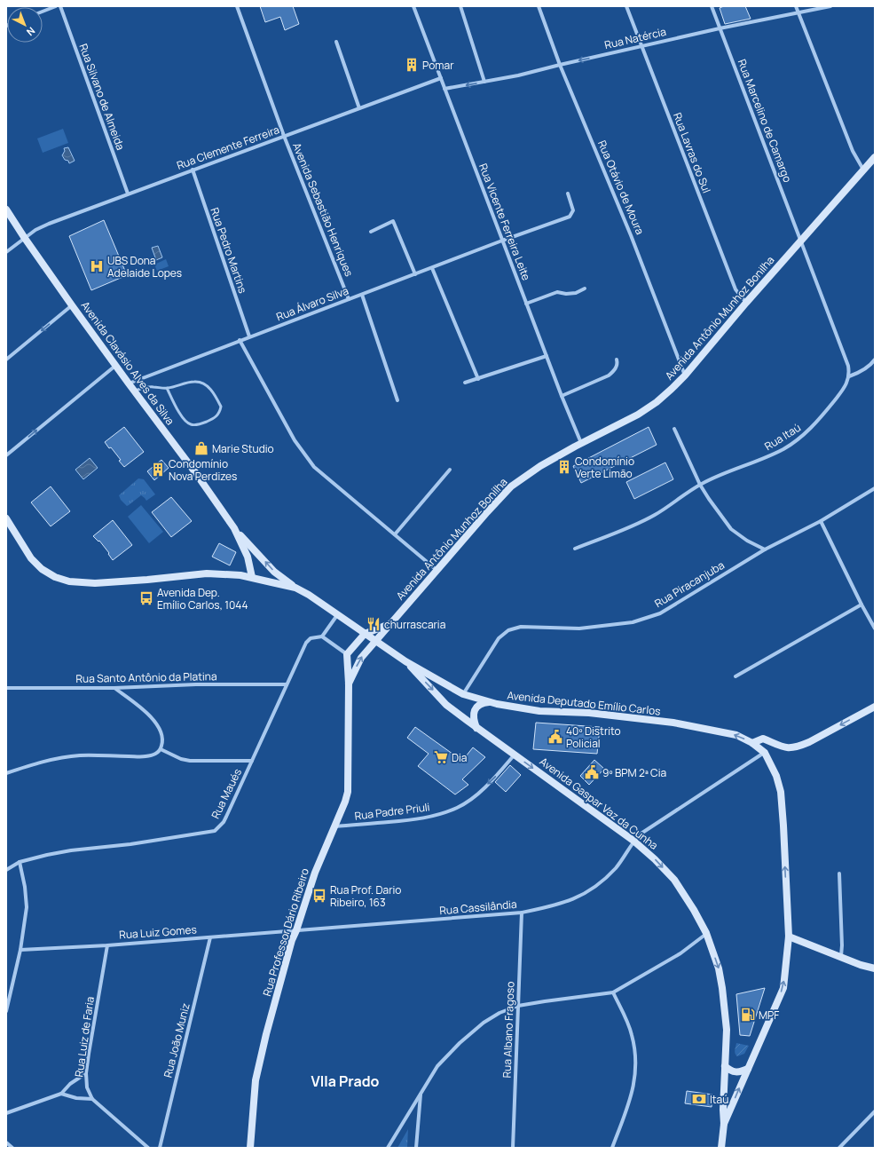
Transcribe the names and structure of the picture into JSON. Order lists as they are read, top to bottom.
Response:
{
  "streets": {
    "street": [
      "Rua Natércia",
      "Rua Silvano de Almeida",
      "Rua Marcelino de Camargo",
      "Rua Clemente Ferreira",
      "Rua Lavras do Sul",
      "Rua Otávio de Moura",
      "Avenida Sebastião Henriques",
      "Rua Vicente Ferreira Leite",
      "Rua Pedro Martins",
      "Rua Álvaro Silva",
      "Avenida Antônio Munhoz Bonilha",
      "Avenida Clavásio Alves da Silva",
      "Rua Itaú",
      "Rua Piracanjuba",
      "Rua Santo Antônio da Platina",
      "Avenida Deputado Emílio Carlos",
      "Rua Maués",
      "Avenida Gaspar Vaz da Cunha",
      "Rua Padre Priuli",
      "Rua Cassilândia",
      "Rua Luiz Gomes",
      "Rua Professor Dário Ribeiro",
      "Rua Albano Fragoso",
      "Rua Luiz de Faria",
      "Rua João Muniz"
    ]
  },
  "crossings": [
    ["Rua Natércia", "Rua Marcelino de Camargo"],
    ["Rua Natércia", "Rua Lavras do Sul"],
    ["Rua Natércia", "Rua Otávio de Moura"],
    ["Rua Natércia", "Rua Vicente Ferreira Leite"],
    ["Rua Silvano de Almeida", "Rua Clemente Ferreira"],
    ["Rua Marcelino de Camargo", "Avenida Antônio Munhoz Bonilha"],
    ["Rua Clemente Ferreira", "Avenida Sebastião Henriques"],
    ["Rua Clemente Ferreira", "Rua Vicente Ferreira Leite"],
    ["Rua Clemente Ferreira", "Rua Pedro Martins"],
    ["Rua Clemente Ferreira", "Avenida Clavásio Alves da Silva"],
    ["Rua Lavras do Sul", "Avenida Antônio Munhoz Bonilha"],
    ["Rua Otávio de Moura", "Avenida Antônio Munhoz Bonilha"],
    ["Avenida Sebastião Henriques", "Rua Álvaro Silva"],
    ["Rua Vicente Ferreira Leite", "Rua Álvaro Silva"],
    ["Rua Vicente Ferreira Leite", "Avenida Antônio Munhoz Bonilha"],
    ["Rua Pedro Martins", "Rua Álvaro Silva"],
    ["Rua Álvaro Silva", "Avenida Clavásio Alves da Silva"],
    ["Avenida Antônio Munhoz Bonilha", "Avenida Deputado Emílio Carlos"],
    ["Avenida Antônio Munhoz Bonilha", "Rua Professor Dário Ribeiro"],
    ["Avenida Clavásio Alves da Silva", "Avenida Deputado Emílio Carlos"],
    ["Rua Piracanjuba", "Avenida Deputado Emílio Carlos"],
    ["Rua Santo Antônio da Platina", "Rua Maués"],
    ["Avenida Deputado Emílio Carlos", "Avenida Gaspar Vaz da Cunha"],
    ["Avenida Deputado Emílio Carlos", "Rua Cassilândia"],
    ["Avenida Deputado Emílio Carlos", "Rua Professor Dário Ribeiro"],
    ["Avenida Gaspar Vaz da Cunha", "Rua Padre Priuli"],
    ["Avenida Gaspar Vaz da Cunha", "Rua Cassilândia"],
    ["Rua Padre Priuli", "Rua Professor Dário Ribeiro"],
    ["Rua Cassilândia", "Rua Luiz Gomes"],
    ["Rua Cassilândia", "Rua Professor Dário Ribeiro"],
    ["Rua Cassilândia", "Rua Albano Fragoso"],
    ["Rua Luiz Gomes", "Rua Professor Dário Ribeiro"],
    ["Rua Luiz Gomes", "Rua Luiz de Faria"],
    ["Rua Luiz Gomes", "Rua João Muniz"]
  ],
  "one_way": ["Avenida Gaspar Vaz da Cunha", "Rua Padre Priuli"],
  "districts": ["VIla Prado"],
  "places": {
    "building": ["Pomar", "Condomínio Verte Limão", "Condomínio Nova Perdizes"],
    "hospital": ["UBS Dona Adelaide Lopes"],
    "shop": ["Marie Studio"],
    "bus stop": ["Avenida Dep. Emílio Carlos, 1044", "Rua Prof. Dario Ribeiro, 163"],
    "restaurant": ["churrascaria"],
    "public building": ["40º Distrito Policial", "9º BPM 2ª Cia"],
    "supermarket": ["Dia"],
    "fuel station": ["MPF"],
    "bank": ["Itaú"]
  },
  "north": "bottom right"
}
